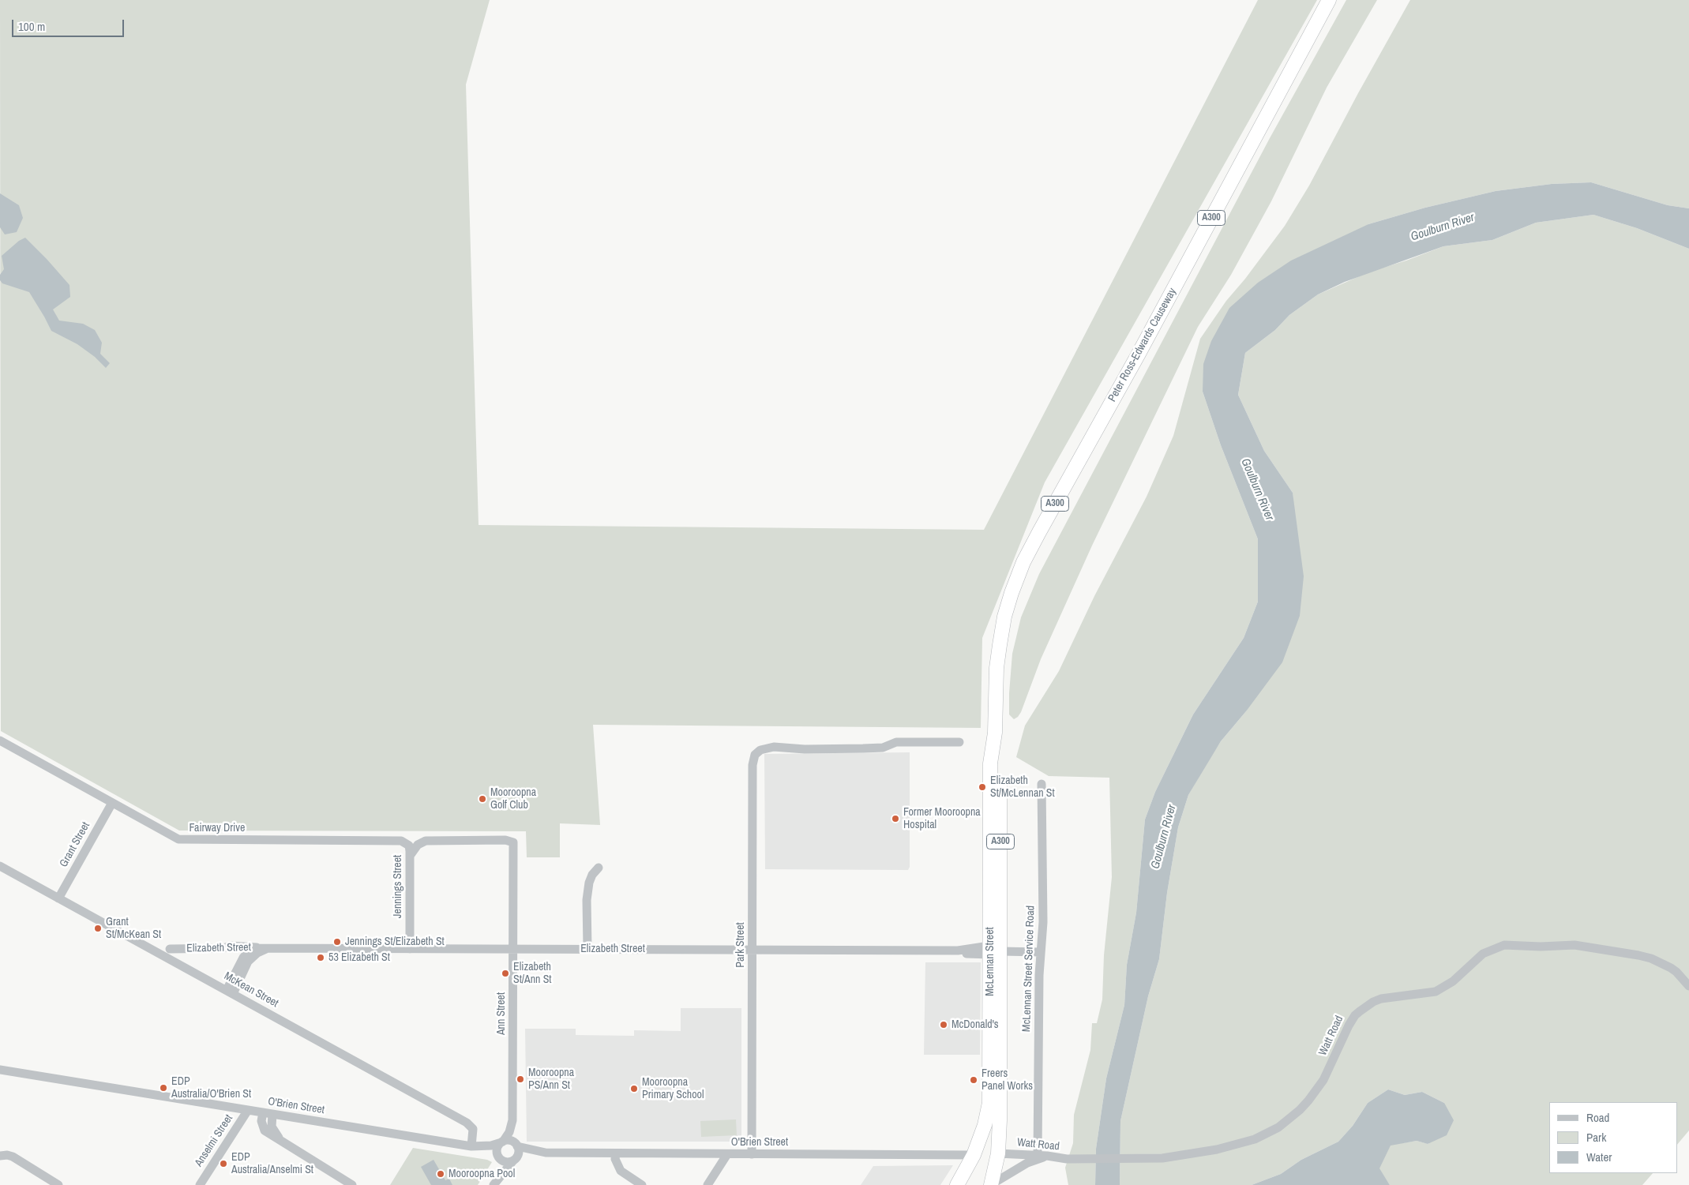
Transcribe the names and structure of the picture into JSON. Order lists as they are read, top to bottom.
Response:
{
  "streets": {
    "highway": ["A300", "Peter Ross-Edwards Causeway", "McLennan Street"],
    "street": [
      "Fairway Drive",
      "Grant Street",
      "Jennings Street",
      "Park Street",
      "Elizabeth Street",
      "McLennan Street Service Road",
      "McKean Street",
      "Ann Street",
      "Watt Road",
      "O'Brien Street",
      "Anselmi Street"
    ]
  },
  "crossings": [
    ["Peter Ross-Edwards Causeway", "McLennan Street"],
    ["Fairway Drive", "Grant Street"],
    ["Fairway Drive", "Jennings Street"],
    ["Fairway Drive", "Ann Street"],
    ["Grant Street", "McKean Street"],
    ["Jennings Street", "Elizabeth Street"],
    ["Jennings Street", "Ann Street"],
    ["Park Street", "Elizabeth Street"],
    ["Park Street", "O'Brien Street"],
    ["Elizabeth Street", "McLennan Street"],
    ["Elizabeth Street", "McLennan Street Service Road"],
    ["Elizabeth Street", "McKean Street"],
    ["Elizabeth Street", "Ann Street"],
    ["McLennan Street", "Watt Road"],
    ["McLennan Street", "O'Brien Street"],
    ["McLennan Street Service Road", "Watt Road"],
    ["McKean Street", "O'Brien Street"],
    ["Ann Street", "O'Brien Street"],
    ["O'Brien Street", "Anselmi Street"]
  ],
  "water": ["Goulburn River"],
  "places": [
    "Elizabeth St/McLennan St",
    "Mooroopna Golf Club",
    "Former Mooroopna Hospital",
    "Grant St/McKean St",
    "Jennings St/Elizabeth St",
    "53 Elizabeth St",
    "Elizabeth St/Ann St",
    "McDonald's",
    "Mooroopna PS/Ann St",
    "Freers Panel Works",
    "EDP Australia/O'Brien St",
    "Mooroopna Primary School",
    "EDP Australia/Anselmi St",
    "Mooroopna Pool"
  ],
  "legend": ["Road", "Park", "Water"],
  "scale_bar": "100 m"
}
